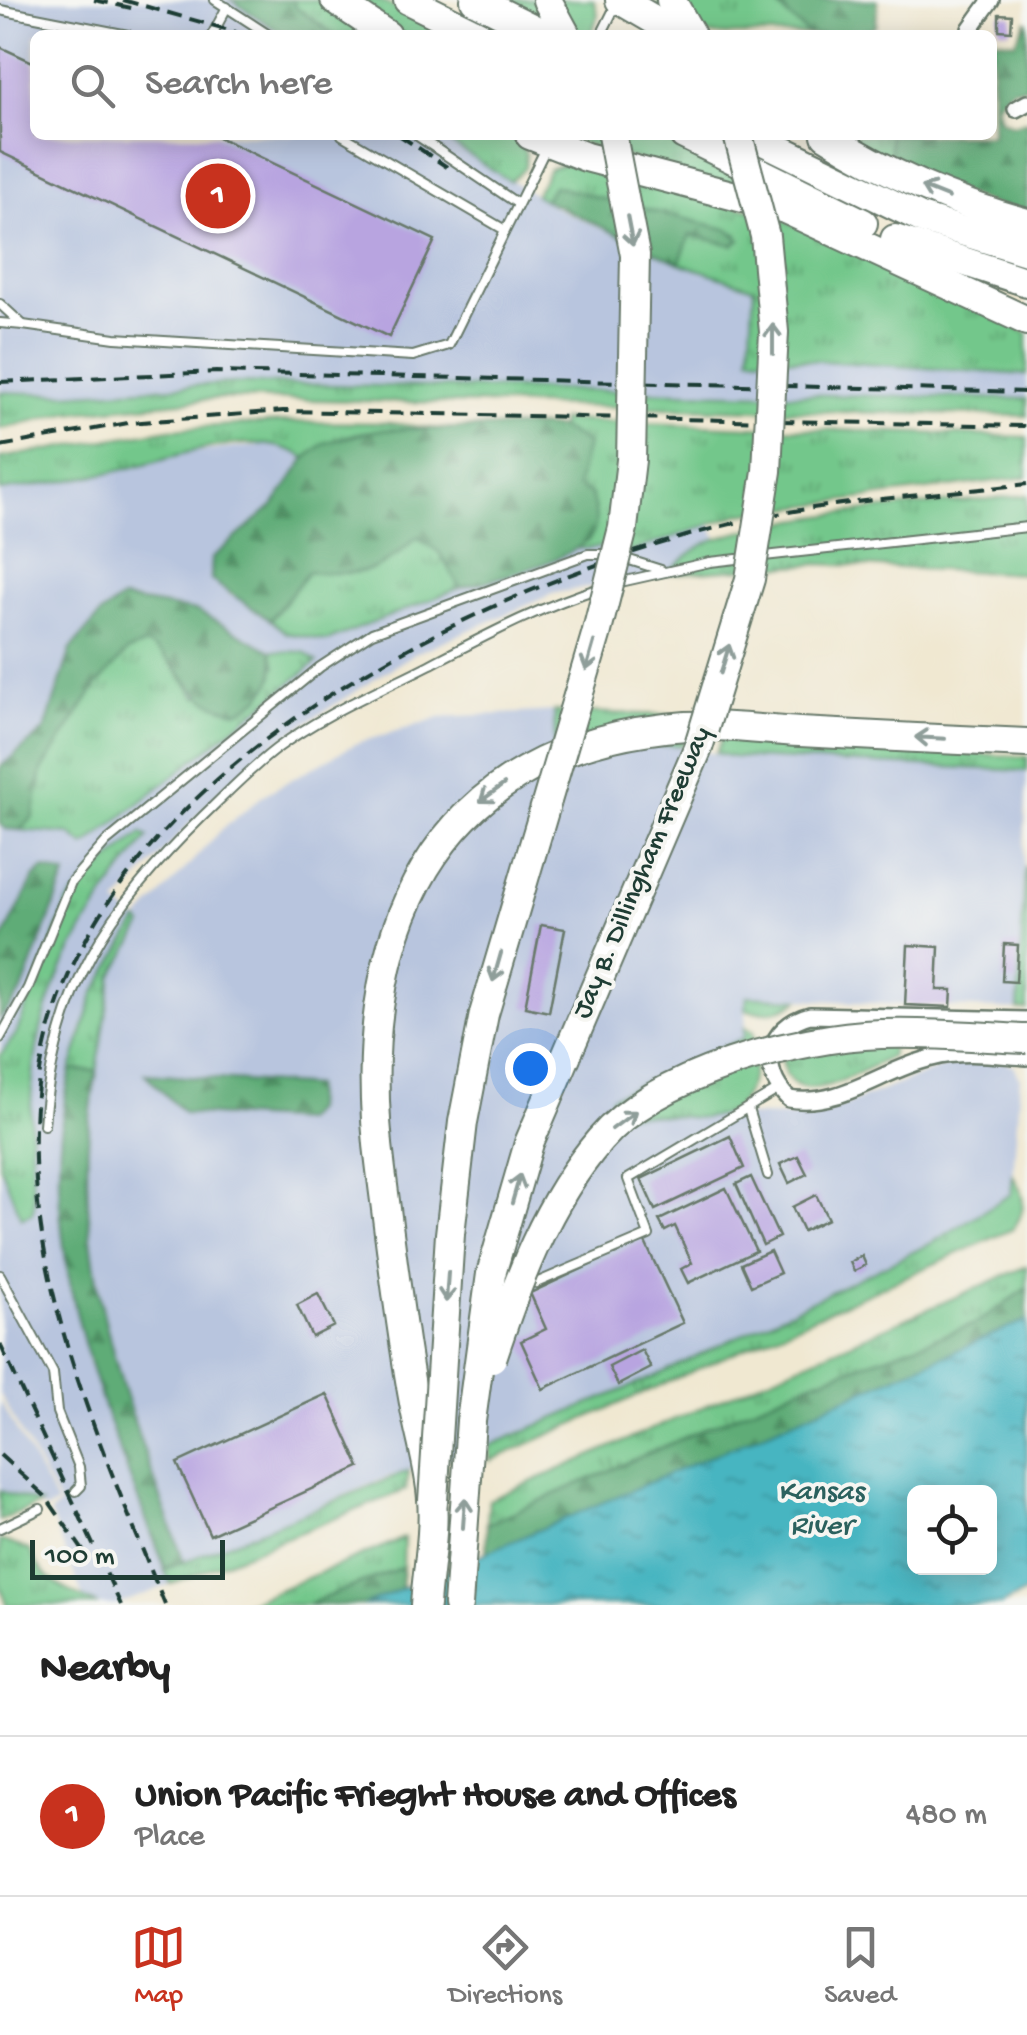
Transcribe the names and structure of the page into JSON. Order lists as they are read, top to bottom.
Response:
{
  "streets": {
    "highway": ["Jay B. Dillingham Freeway"]
  },
  "water": ["Kansas River"],
  "scale_bar": "100 m",
  "page": {
    "search": "Search here",
    "pins": "1",
    "scale": "100 m",
    "heading": "Nearby",
    "list": [
      {
        "mark": "1",
        "name": "Union Pacific Frieght House and Offices",
        "note": "Place",
        "value": "480 m"
      }
    ],
    "nav": ["Map", "Directions", "Saved"]
  }
}
